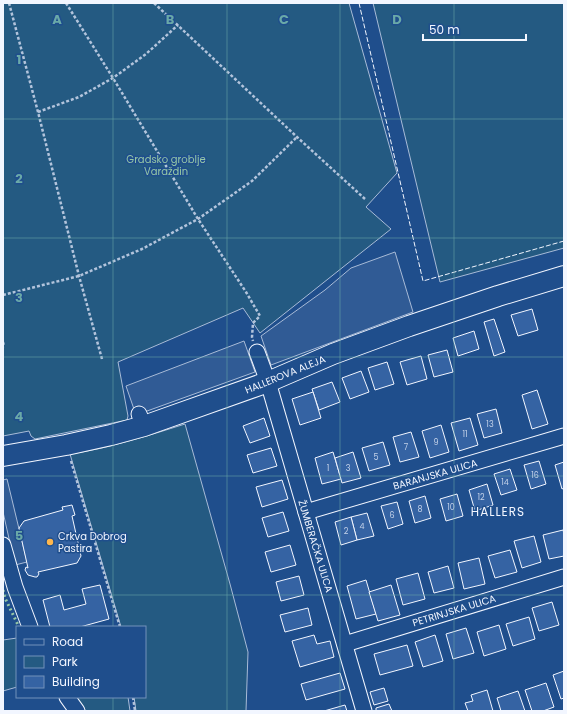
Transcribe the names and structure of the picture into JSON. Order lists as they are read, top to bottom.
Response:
{
  "streets": {
    "main road": ["HALLEROVA ALEJA"],
    "street": ["BARANJSKA ULICA", "ŽUMBERAČKA ULICA", "PETRINJSKA ULICA"]
  },
  "crossings": [
    ["HALLEROVA ALEJA", "ŽUMBERAČKA ULICA"],
    ["BARANJSKA ULICA", "ŽUMBERAČKA ULICA"],
    ["ŽUMBERAČKA ULICA", "PETRINJSKA ULICA"]
  ],
  "districts": ["HALLERS"],
  "parks": ["Gradsko groblje Varaždin"],
  "places": ["Crkva Dobrog Pastira"],
  "house_numbers": [
    "13",
    "11",
    "9",
    "7",
    "5",
    "1",
    "3",
    "16",
    "14",
    "12",
    "10",
    "8",
    "6",
    "4",
    "2"
  ],
  "legend": ["Road", "Park", "Building"],
  "scale_bar": "50 m",
  "grid": {
    "columns": [
      "A",
      "B",
      "C",
      "D"
    ],
    "rows": [
      "1",
      "2",
      "3",
      "4",
      "5"
    ]
  }
}
